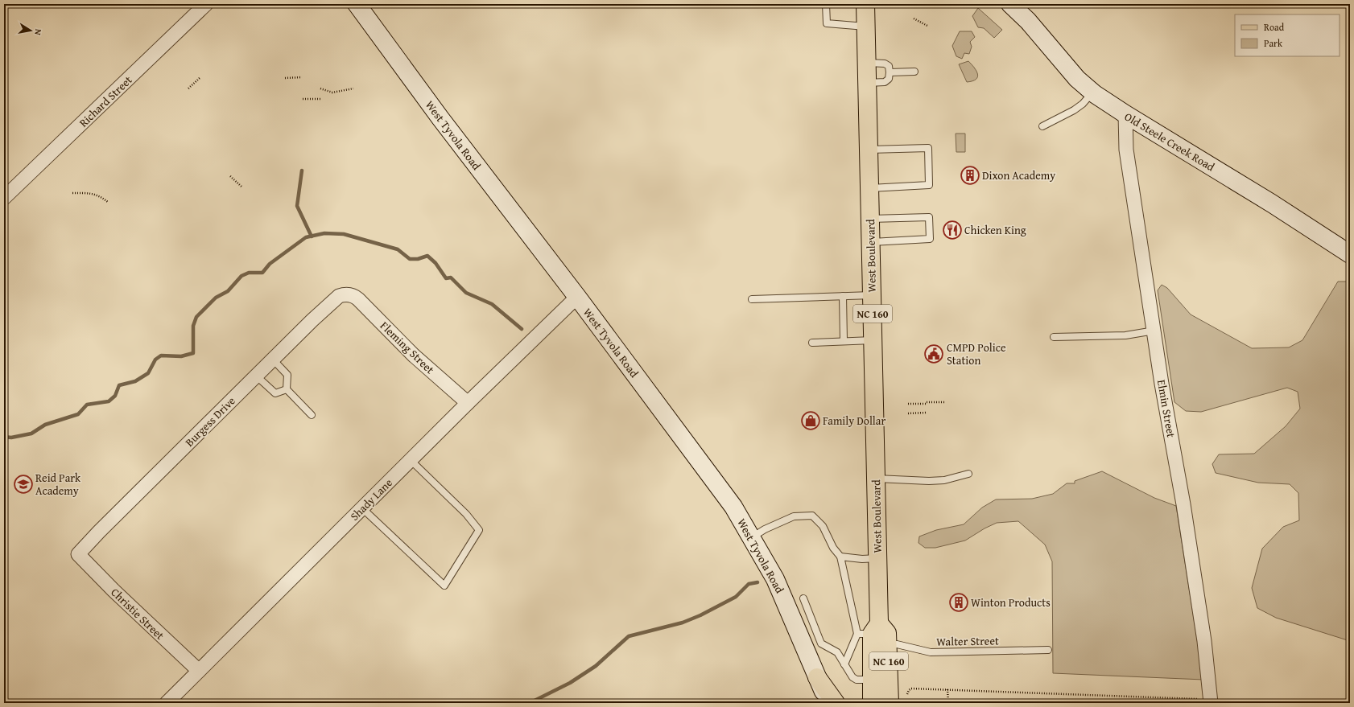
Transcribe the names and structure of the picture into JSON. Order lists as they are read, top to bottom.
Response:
{
  "streets": {
    "main road": ["West Boulevard", "NC 160"],
    "street": [
      "Richard Street",
      "West Tyvola Road",
      "Old Steele Creek Road",
      "Fleming Street",
      "Elmin Street",
      "Burgess Drive",
      "Shady Lane",
      "Christie Street"
    ],
    "lane": ["Walter Street"]
  },
  "crossings": [
    ["West Tyvola Road", "Shady Lane"],
    ["Old Steele Creek Road", "Elmin Street"],
    ["West Boulevard", "NC 160"],
    ["NC 160", "Walter Street"],
    ["Fleming Street", "Burgess Drive"],
    ["Fleming Street", "Shady Lane"],
    ["Burgess Drive", "Christie Street"],
    ["Shady Lane", "Christie Street"]
  ],
  "places": {
    "building": ["Dixon Academy", "Winton Products"],
    "restaurant": ["Chicken King"],
    "public building": ["CMPD Police Station"],
    "shop": ["Family Dollar"],
    "school or university": ["Reid Park Academy"]
  },
  "legend": ["Road", "Park"],
  "north": "right"
}
